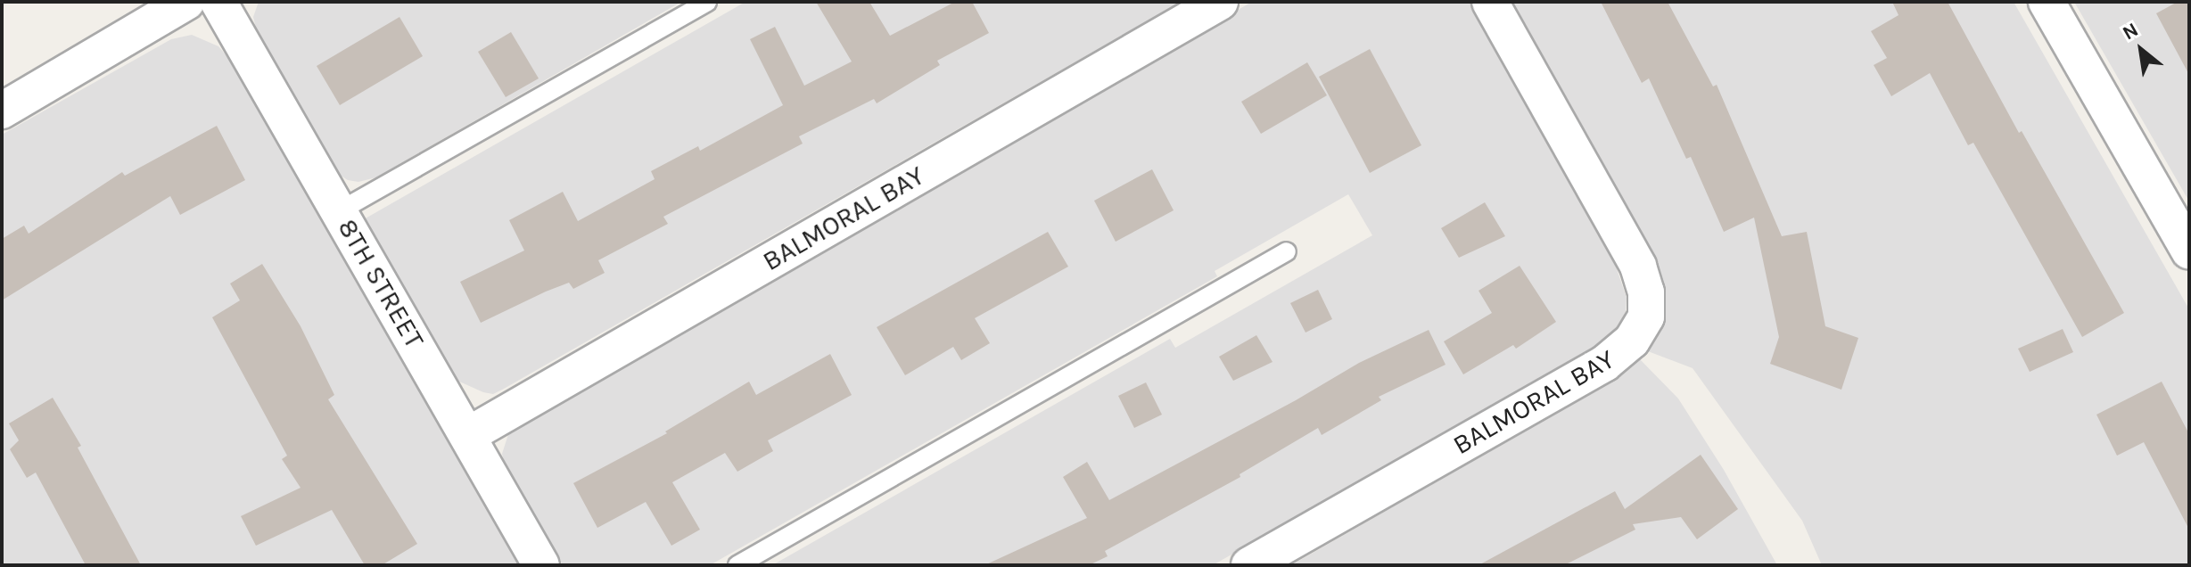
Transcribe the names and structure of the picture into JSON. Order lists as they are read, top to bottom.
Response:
{
  "streets": {
    "street": ["BALMORAL BAY", "8TH STREET"]
  },
  "crossings": [
    ["BALMORAL BAY", "8TH STREET"]
  ],
  "north": "top left"
}
